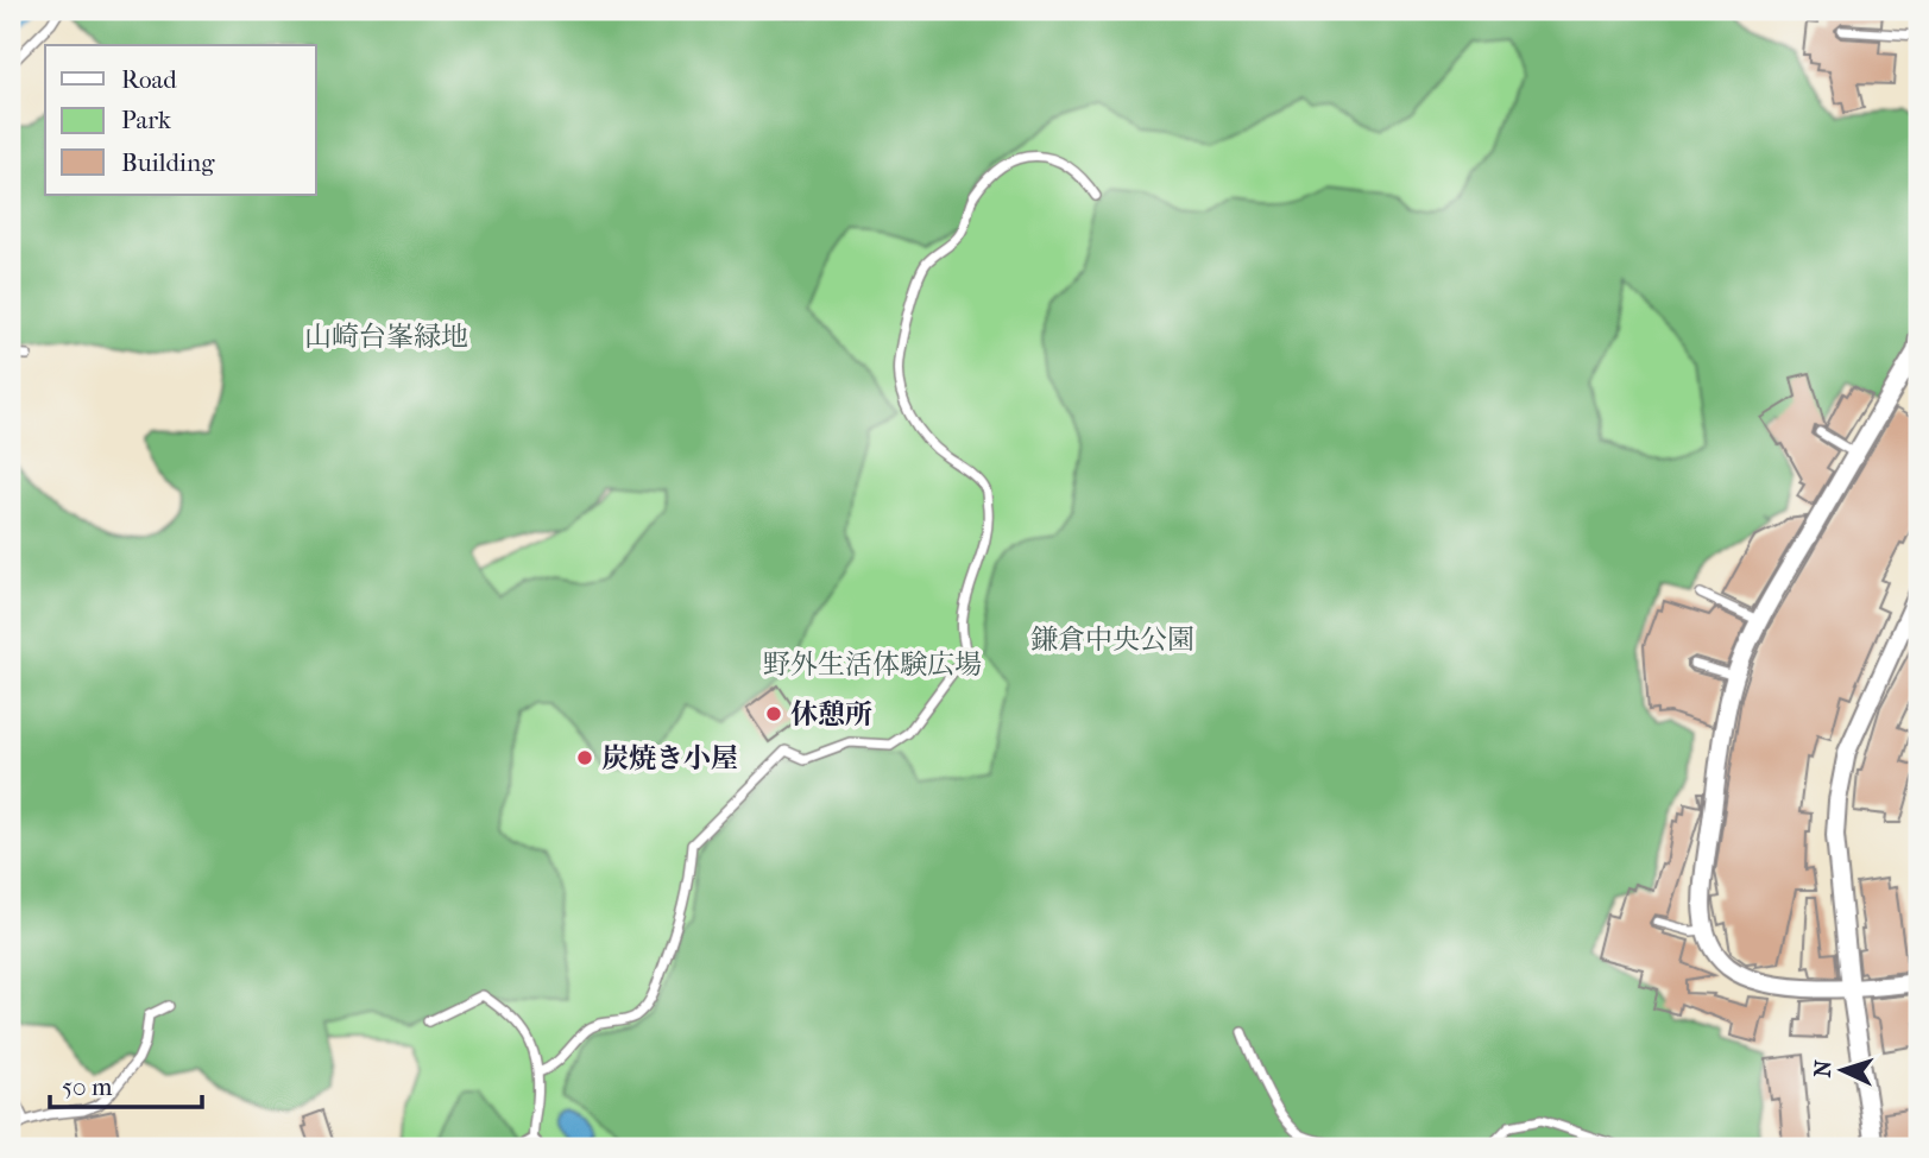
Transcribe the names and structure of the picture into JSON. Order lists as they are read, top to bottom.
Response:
{
  "parks": ["山崎台峯緑地", "鎌倉中央公園", "野外生活体験広場"],
  "places": ["休憩所", "炭焼き小屋"],
  "legend": ["Road", "Park", "Building"],
  "scale_bar": "50 m",
  "north": "left"
}
